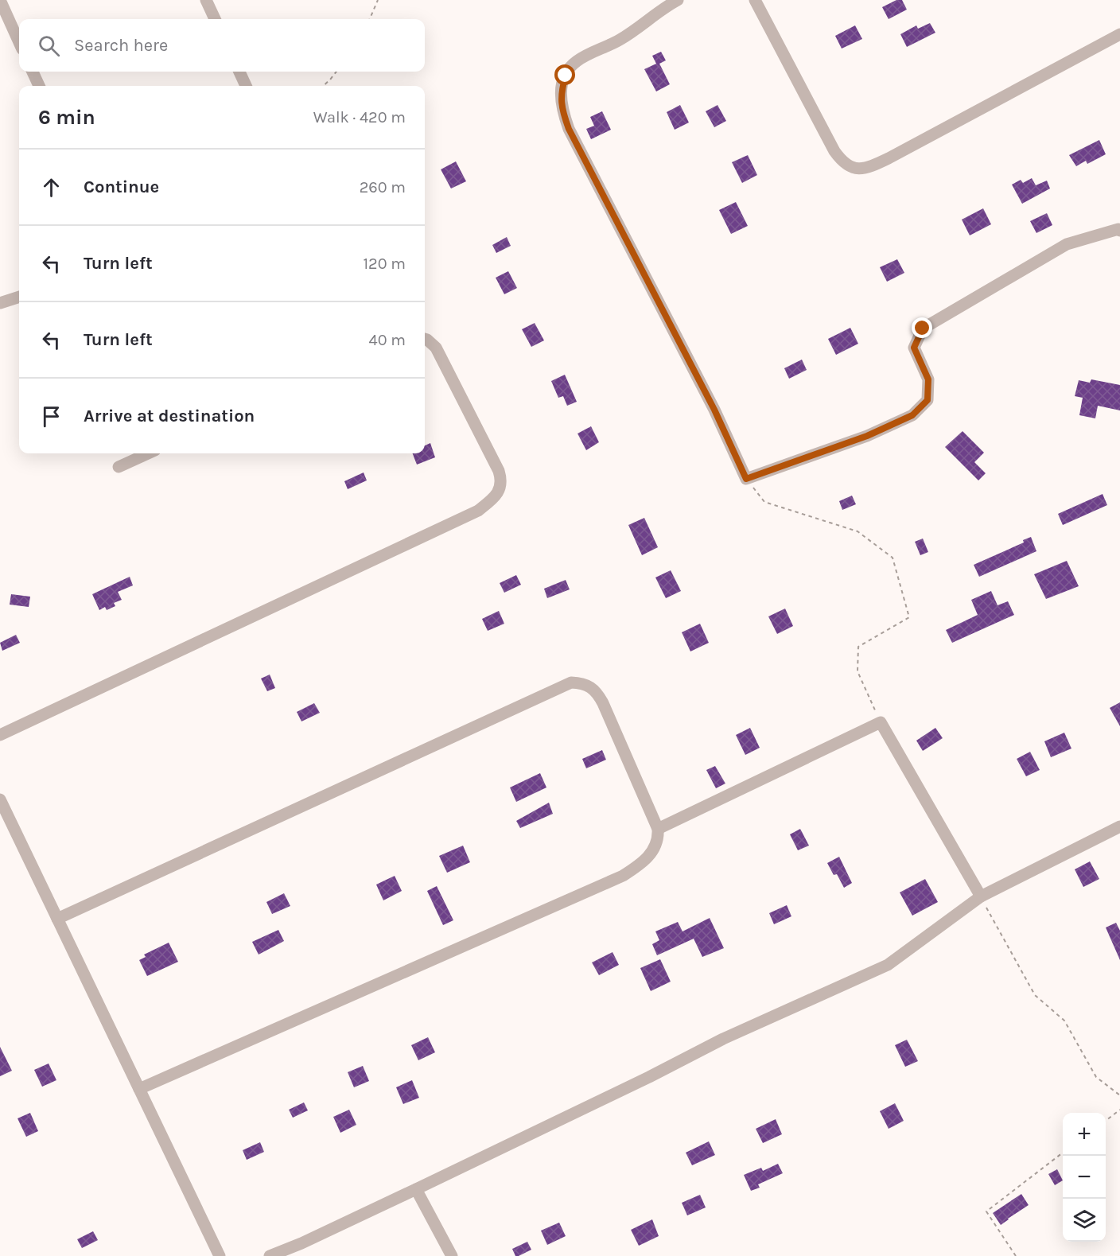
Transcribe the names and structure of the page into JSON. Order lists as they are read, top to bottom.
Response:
{
  "page": {
    "search": "Search here",
    "heading": ["6 min", "Walk · 420 m"],
    "list": [
      ["Continue", "260 m"],
      ["Turn left", "120 m"],
      ["Turn left", "40 m"],
      "Arrive at destination"
    ],
    "map_buttons": ["+", "−"]
  }
}
